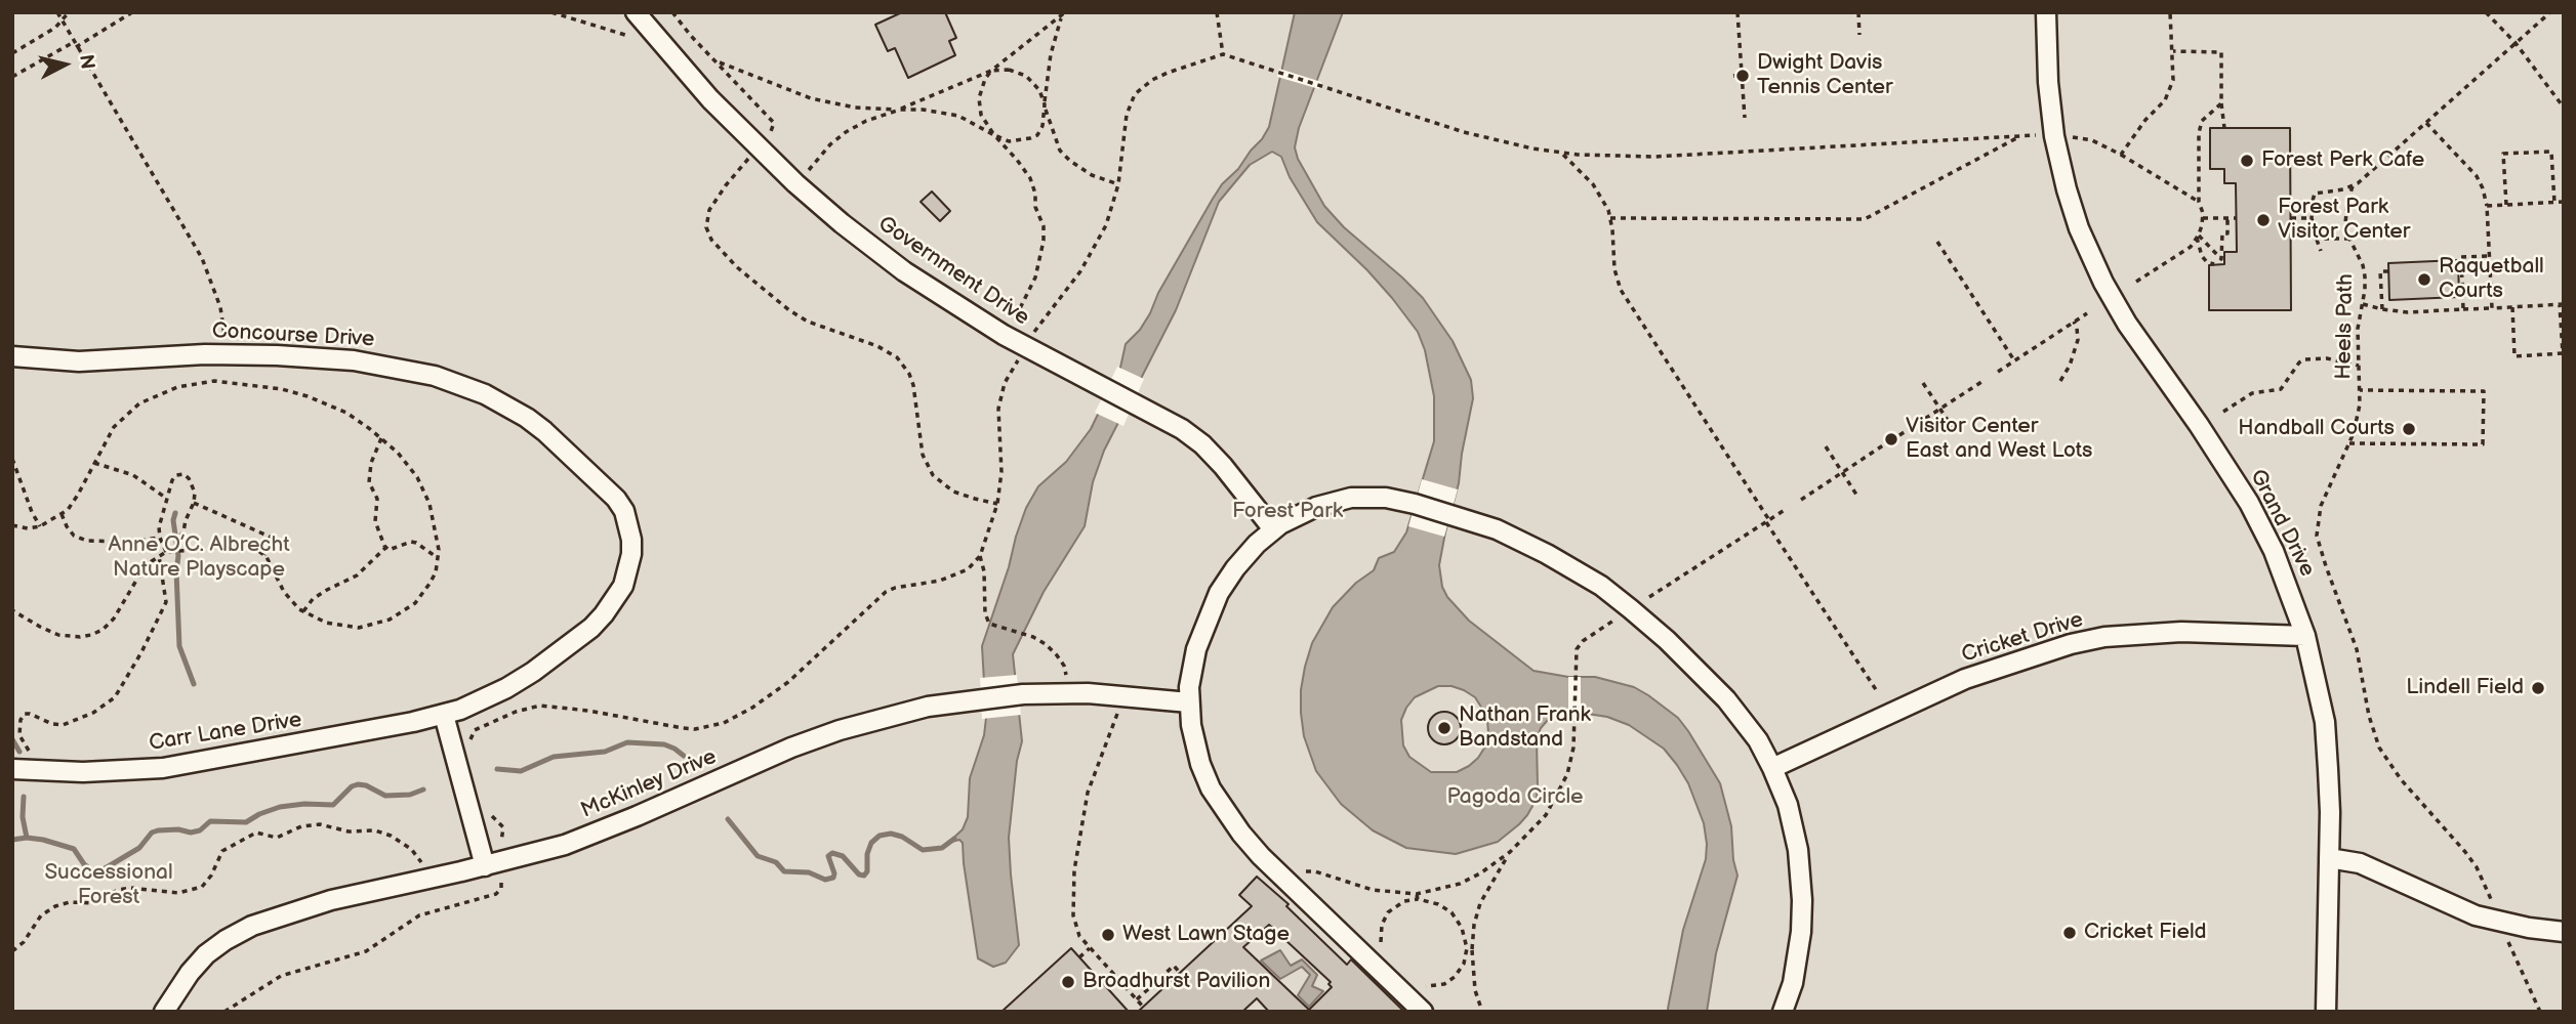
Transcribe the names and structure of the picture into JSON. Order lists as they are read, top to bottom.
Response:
{
  "streets": {
    "street": [
      "Government Drive",
      "Concourse Drive",
      "Grand Drive",
      "Cricket Drive",
      "Carr Lane Drive",
      "McKinley Drive"
    ],
    "path": ["Heels Path"]
  },
  "crossings": [
    ["Concourse Drive", "Carr Lane Drive"],
    ["Grand Drive", "Cricket Drive"]
  ],
  "parks": [
    "Forest Park",
    "Anne O’C. Albrecht Nature Playscape",
    "Pagoda Circle",
    "Successional Forest"
  ],
  "places": [
    "Dwight Davis Tennis Center",
    "Forest Perk Cafe",
    "Forest Park Visitor Center",
    "Raquetball Courts",
    "Handball Courts",
    "Visitor Center East and West Lots",
    "Lindell Field",
    "Nathan Frank Bandstand",
    "Cricket Field",
    "West Lawn Stage",
    "Broadhurst Pavilion"
  ],
  "north": "right"
}
